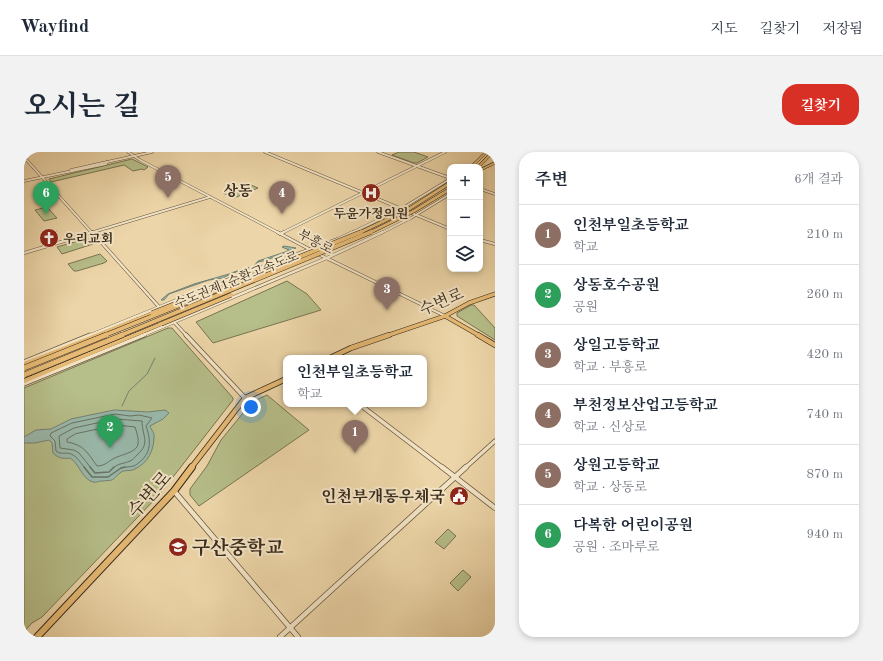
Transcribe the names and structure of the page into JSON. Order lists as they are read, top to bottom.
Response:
{
  "streets": {
    "highway": ["수도권제1순환고속도로"],
    "main road": ["부흥로", "수변로"]
  },
  "crossings": [
    ["부흥로", "수변로"]
  ],
  "districts": ["상동"],
  "places": {
    "hospital": ["두윤가정의원"],
    "church": ["우리교회"],
    "public building": ["인천부개동우체국"],
    "school or university": ["구산중학교"]
  },
  "page": {
    "header": "Wayfind",
    "nav": ["지도", "길찾기", "저장됨"],
    "title": "오시는 길",
    "buttons": "길찾기",
    "heading": ["주변", "6개 결과"],
    "map_buttons": ["+", "−"],
    "pins": [
      "5",
      "4",
      "6",
      "3",
      "2",
      "1"
    ],
    "list": [
      {
        "mark": "1",
        "name": "인천부일초등학교",
        "note": "학교",
        "value": "210 m"
      },
      {
        "mark": "2",
        "name": "상동호수공원",
        "note": "공원",
        "value": "260 m"
      },
      {
        "mark": "3",
        "name": "상일고등학교",
        "note": "학교 · 부흥로",
        "value": "420 m"
      },
      {
        "mark": "4",
        "name": "부천정보산업고등학교",
        "note": "학교 · 신상로",
        "value": "740 m"
      },
      {
        "mark": "5",
        "name": "상원고등학교",
        "note": "학교 · 상동로",
        "value": "870 m"
      },
      {
        "mark": "6",
        "name": "다복한 어린이공원",
        "note": "공원 · 조마루로",
        "value": "940 m"
      }
    ],
    "popup": ["인천부일초등학교", "학교"]
  }
}
